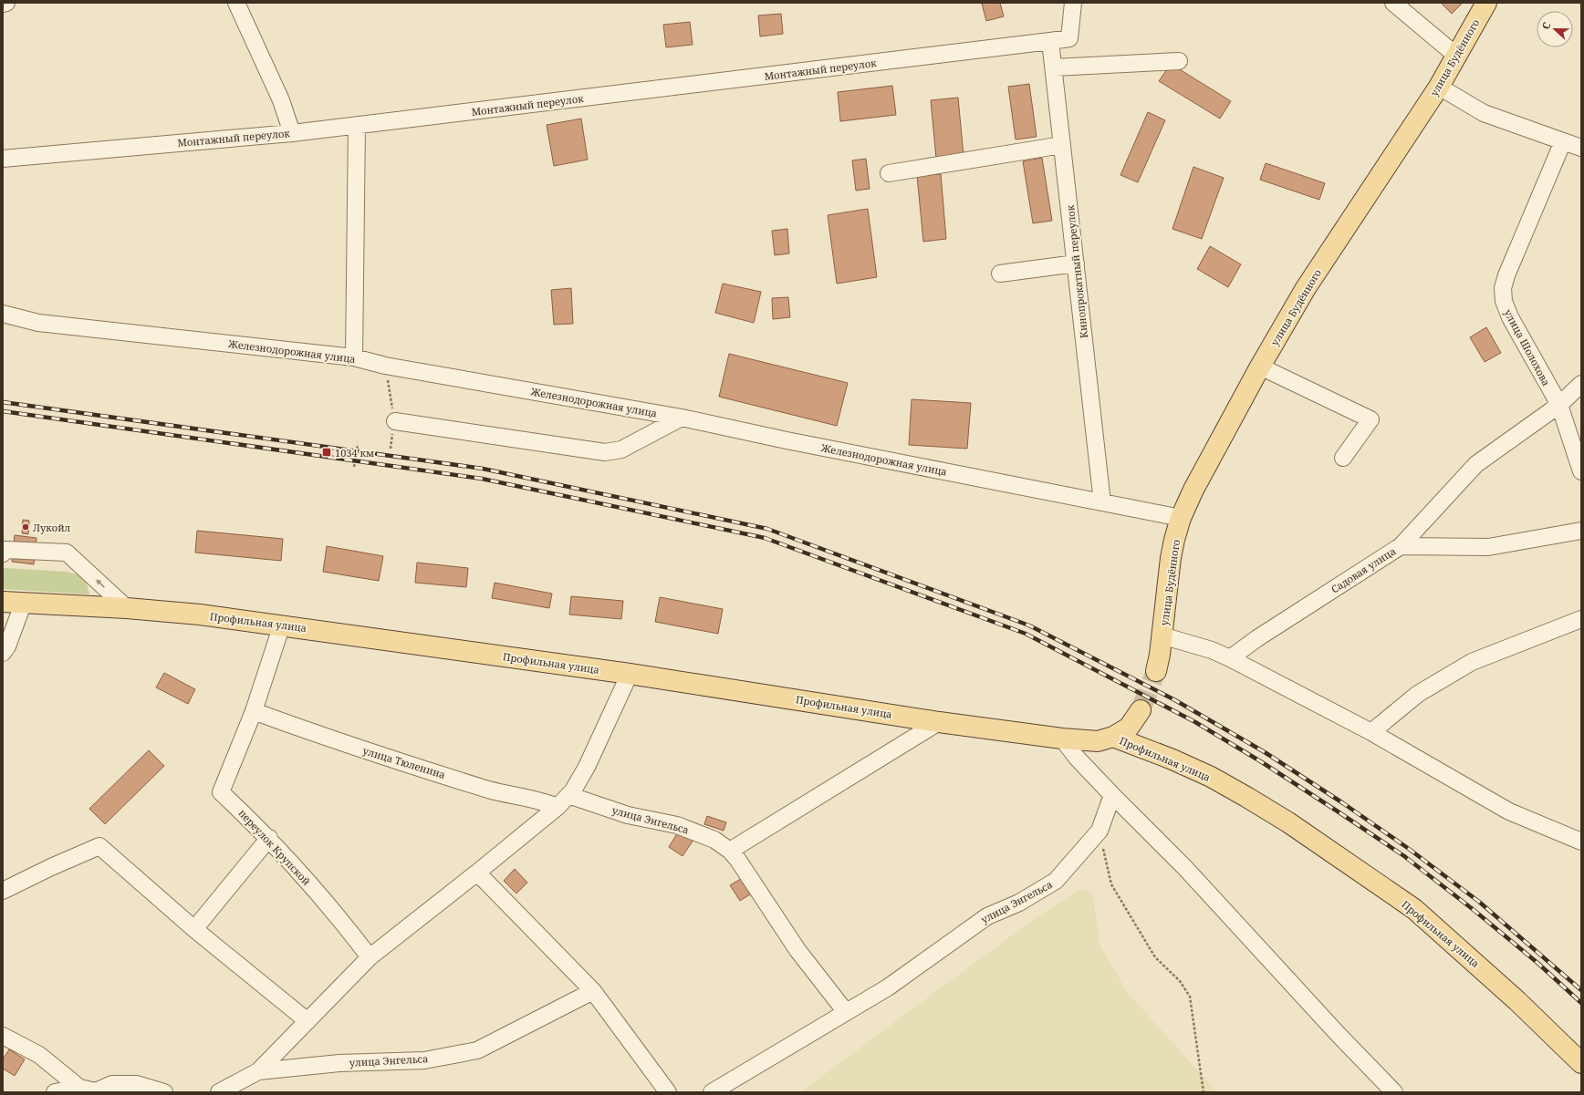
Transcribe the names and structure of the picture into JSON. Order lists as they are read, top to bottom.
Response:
{
  "streets": {
    "main road": ["улица Будённого", "Профильная улица"],
    "street": [
      "Монтажный переулок",
      "Кинопрокатный переулок",
      "улица Шолохова",
      "Железнодорожная улица",
      "Садовая улица",
      "улица Тюленина",
      "улица Энгельса",
      "переулок Крупской"
    ]
  },
  "crossings": [
    ["улица Будённого", "Железнодорожная улица"],
    ["Монтажный переулок", "Кинопрокатный переулок"],
    ["Кинопрокатный переулок", "Железнодорожная улица"],
    ["Профильная улица", "переулок Крупской"],
    ["улица Тюленина", "улица Энгельса"],
    ["улица Тюленина", "переулок Крупской"]
  ],
  "places": {
    "transit": ["1034 км"],
    "other": ["Лукойл"]
  },
  "north": "left"
}
